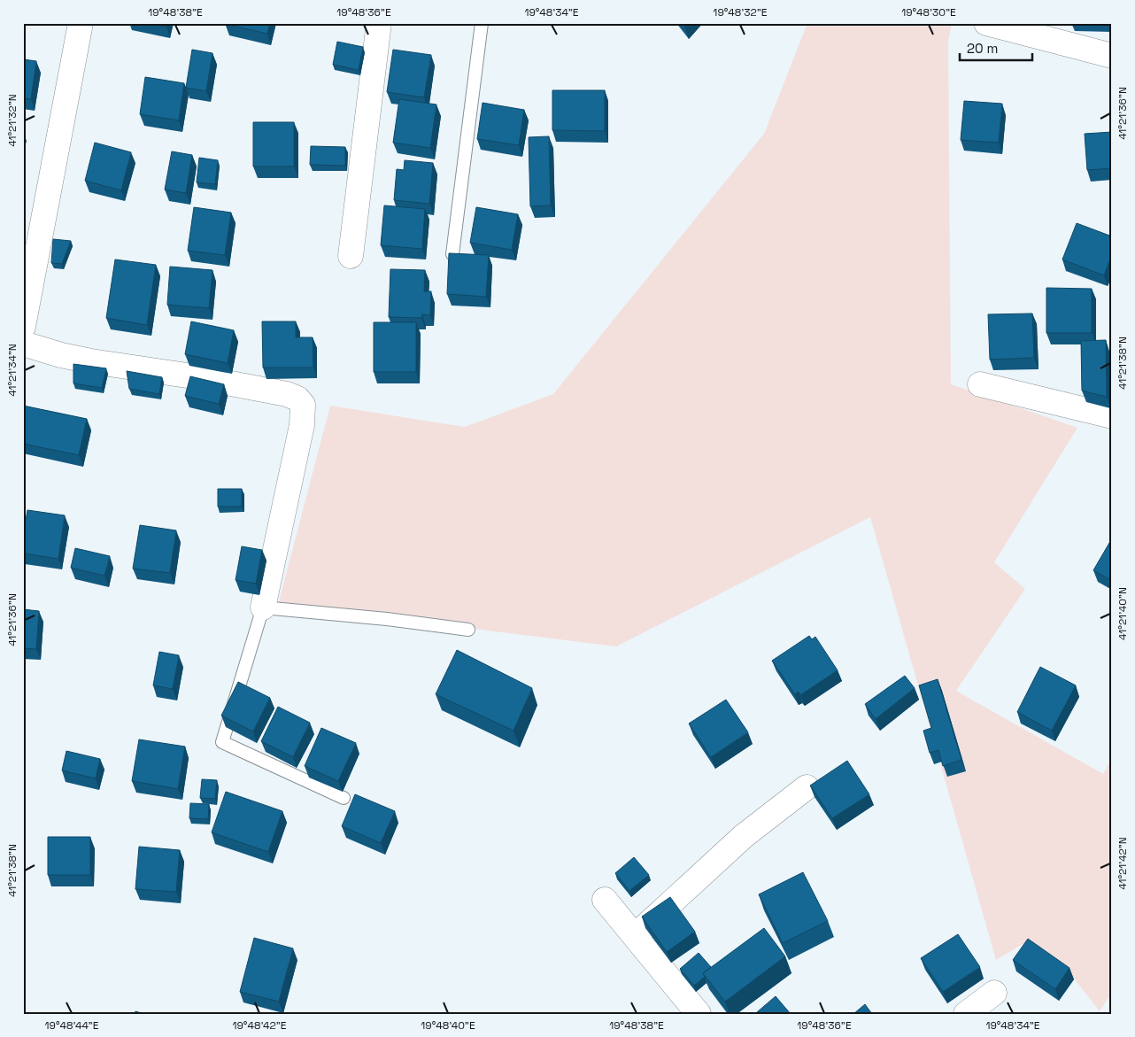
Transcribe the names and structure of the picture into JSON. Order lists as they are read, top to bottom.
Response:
{
  "scale_bar": "20 m",
  "coordinates": [
    "19°48'38\"E",
    "19°48'36\"E",
    "19°48'34\"E",
    "19°48'32\"E",
    "19°48'30\"E",
    "41°21'36\"N",
    "41°21'32\"N",
    "41°21'38\"N",
    "41°21'34\"N",
    "41°21'40\"N",
    "41°21'42\"N",
    "19°48'44\"E",
    "19°48'42\"E",
    "19°48'40\"E"
  ]
}
